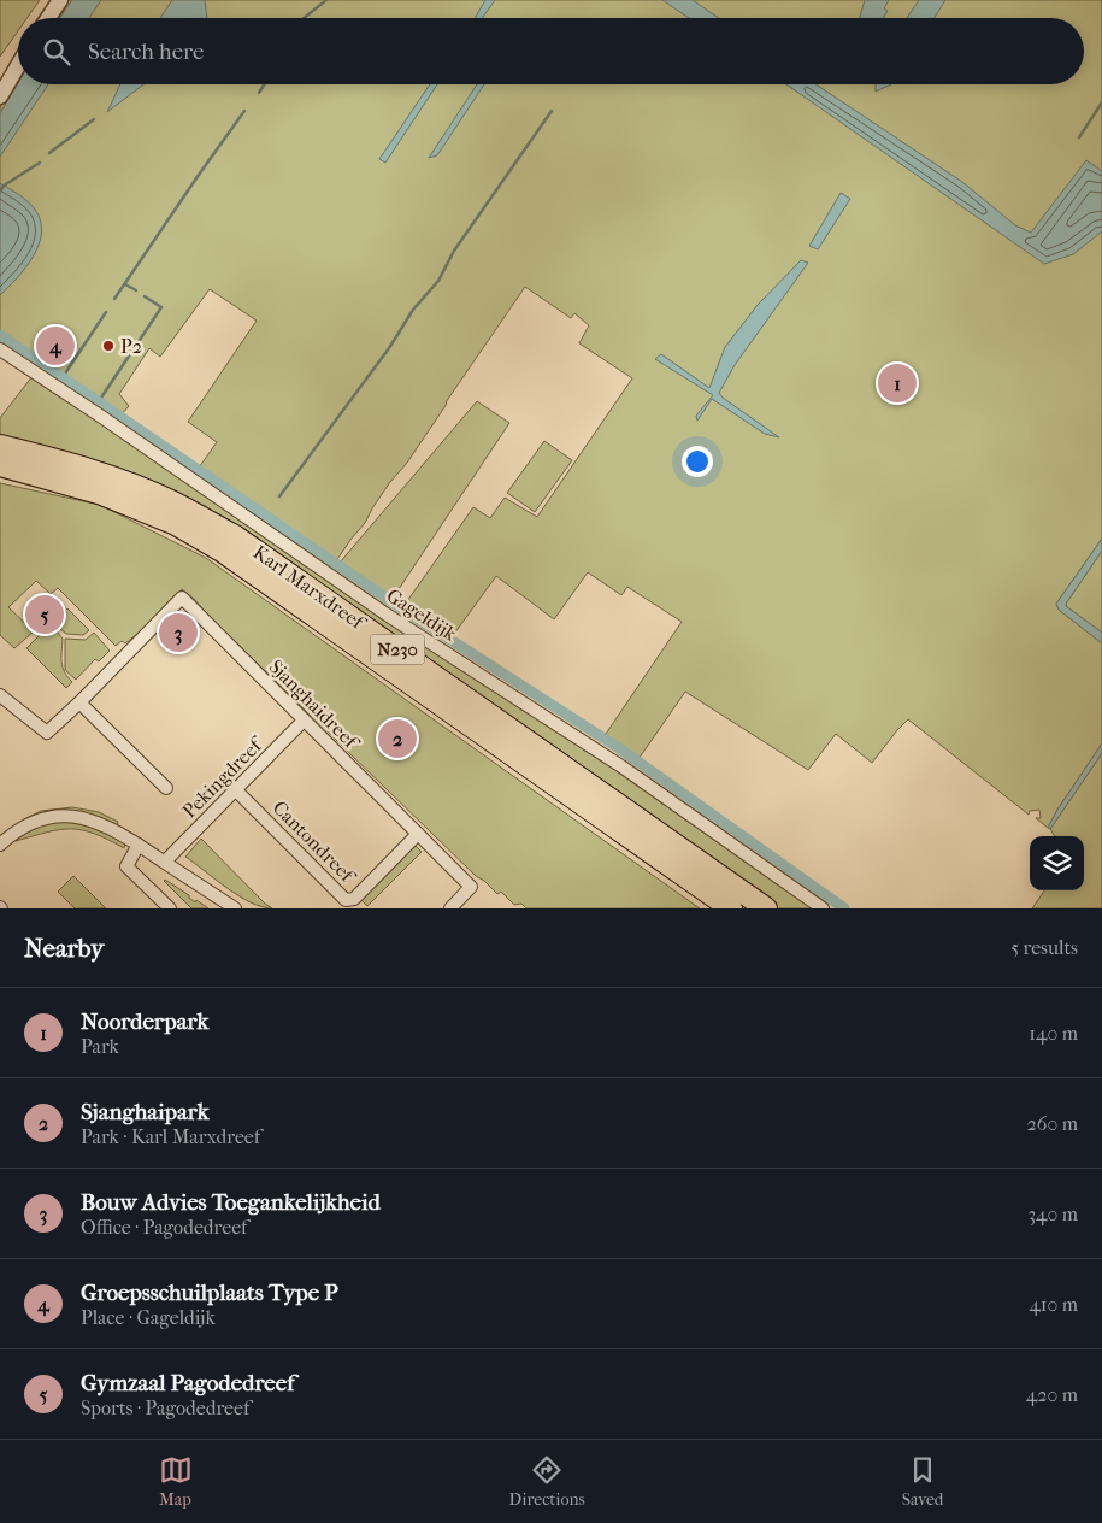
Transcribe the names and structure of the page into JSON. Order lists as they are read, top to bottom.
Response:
{
  "streets": {
    "highway": ["Karl Marxdreef", "N230"],
    "street": [
      "Gageldijk",
      "Sjanghaidreef",
      "Pekingdreef",
      "Cantondreef"
    ]
  },
  "crossings": [
    ["Sjanghaidreef", "Pekingdreef"],
    ["Sjanghaidreef", "Cantondreef"],
    ["Pekingdreef", "Cantondreef"]
  ],
  "places": ["P2"],
  "page": {
    "search": "Search here",
    "pins": [
      "4",
      "1",
      "5",
      "3",
      "2"
    ],
    "heading": ["Nearby", "5 results"],
    "list": [
      {
        "mark": "1",
        "name": "Noorderpark",
        "note": "Park",
        "value": "140 m"
      },
      {
        "mark": "2",
        "name": "Sjanghaipark",
        "note": "Park · Karl Marxdreef",
        "value": "260 m"
      },
      {
        "mark": "3",
        "name": "Bouw Advies Toegankelijkheid",
        "note": "Office · Pagodedreef",
        "value": "340 m"
      },
      {
        "mark": "4",
        "name": "Groepsschuilplaats Type P",
        "note": "Place · Gageldijk",
        "value": "410 m"
      },
      {
        "mark": "5",
        "name": "Gymzaal Pagodedreef",
        "note": "Sports · Pagodedreef",
        "value": "420 m"
      }
    ],
    "nav": ["Map", "Directions", "Saved"]
  }
}
